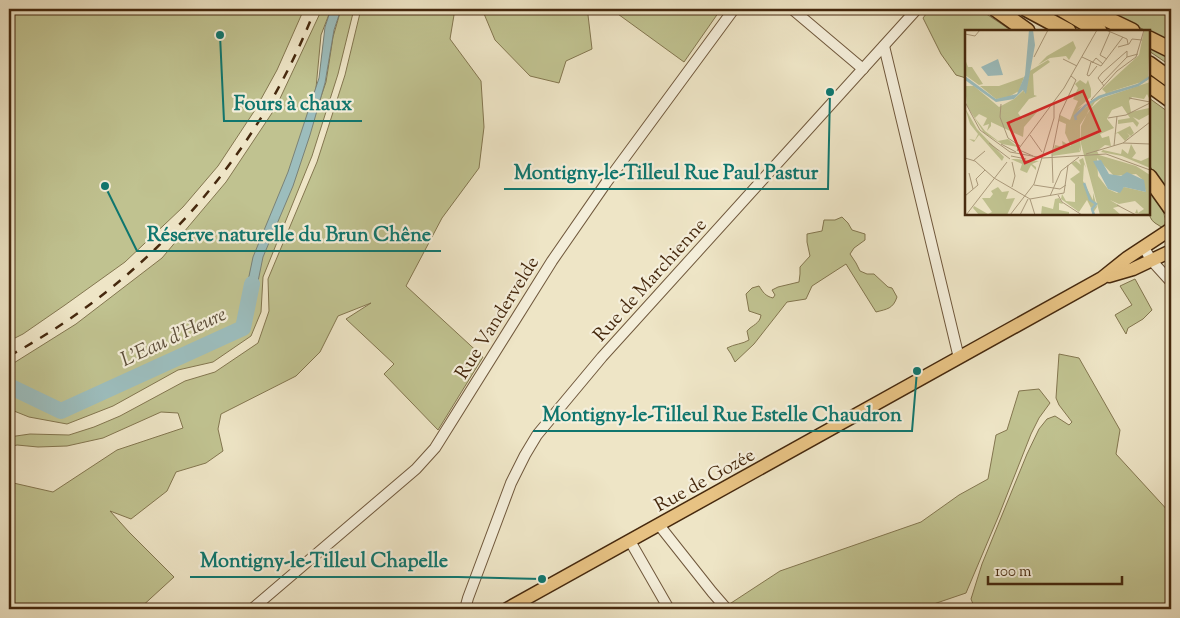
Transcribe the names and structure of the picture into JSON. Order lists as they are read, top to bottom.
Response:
{
  "streets": {
    "main road": ["Rue de Gozée"],
    "street": ["Rue de Marchienne", "Rue Vandervelde"]
  },
  "water": ["L'Eau d'Heure"],
  "places": [
    "Fours à chaux",
    "Montigny-le-Tilleul Rue Paul Pastur",
    "Réserve naturelle du Brun Chêne",
    "Montigny-le-Tilleul Rue Estelle Chaudron",
    "Montigny-le-Tilleul Chapelle"
  ],
  "scale_bar": "100 m"
}
